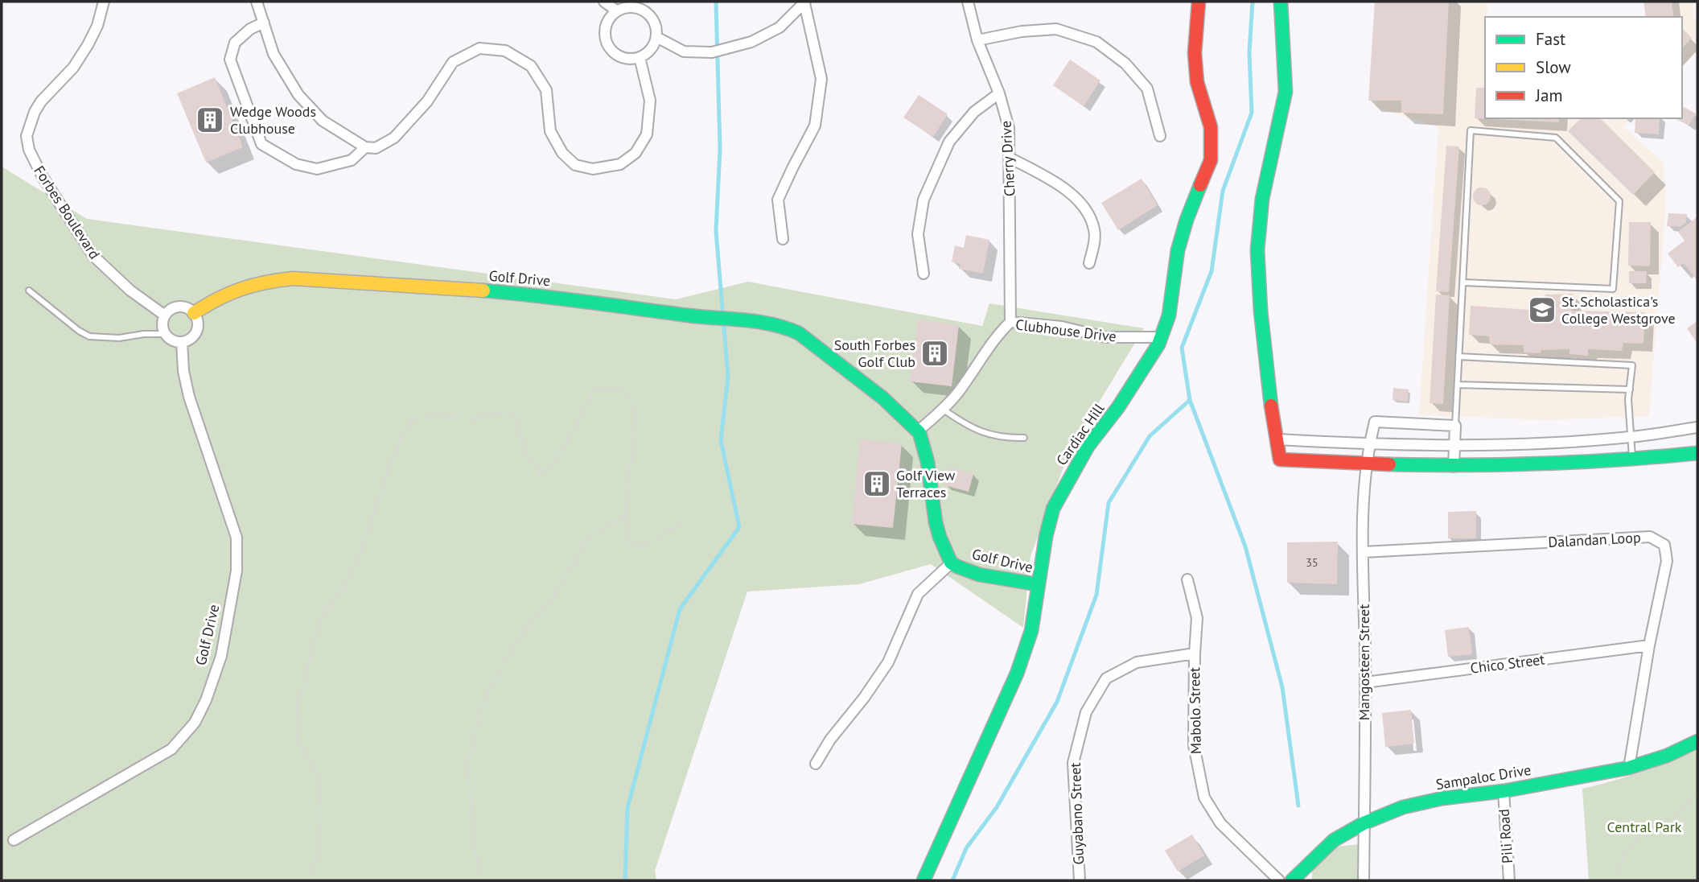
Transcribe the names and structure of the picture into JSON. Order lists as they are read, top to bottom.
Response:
{
  "streets": {
    "street": [
      "Cherry Drive",
      "Forbes Boulevard",
      "Golf Drive",
      "Clubhouse Drive",
      "Cardiac Hill",
      "Dalandan Loop",
      "Mangosteen Street",
      "Chico Street",
      "Mabolo Street",
      "Sampaloc Drive",
      "Guyabano Street",
      "Pili Road"
    ]
  },
  "crossings": [
    ["Cherry Drive", "Clubhouse Drive"],
    ["Forbes Boulevard", "Golf Drive"],
    ["Golf Drive", "Clubhouse Drive"],
    ["Golf Drive", "Cardiac Hill"],
    ["Clubhouse Drive", "Cardiac Hill"],
    ["Dalandan Loop", "Mangosteen Street"],
    ["Dalandan Loop", "Chico Street"],
    ["Dalandan Loop", "Sampaloc Drive"],
    ["Mangosteen Street", "Chico Street"],
    ["Mangosteen Street", "Sampaloc Drive"],
    ["Mabolo Street", "Guyabano Street"],
    ["Sampaloc Drive", "Pili Road"]
  ],
  "parks": ["Central Park"],
  "places": {
    "building": ["Wedge Woods Clubhouse", "South Forbes Golf Club", "Golf View Terraces"],
    "school or university": ["St. Scholastica's College Westgrove"]
  },
  "house_numbers": ["35"],
  "legend": ["Fast", "Slow", "Jam"]
}
